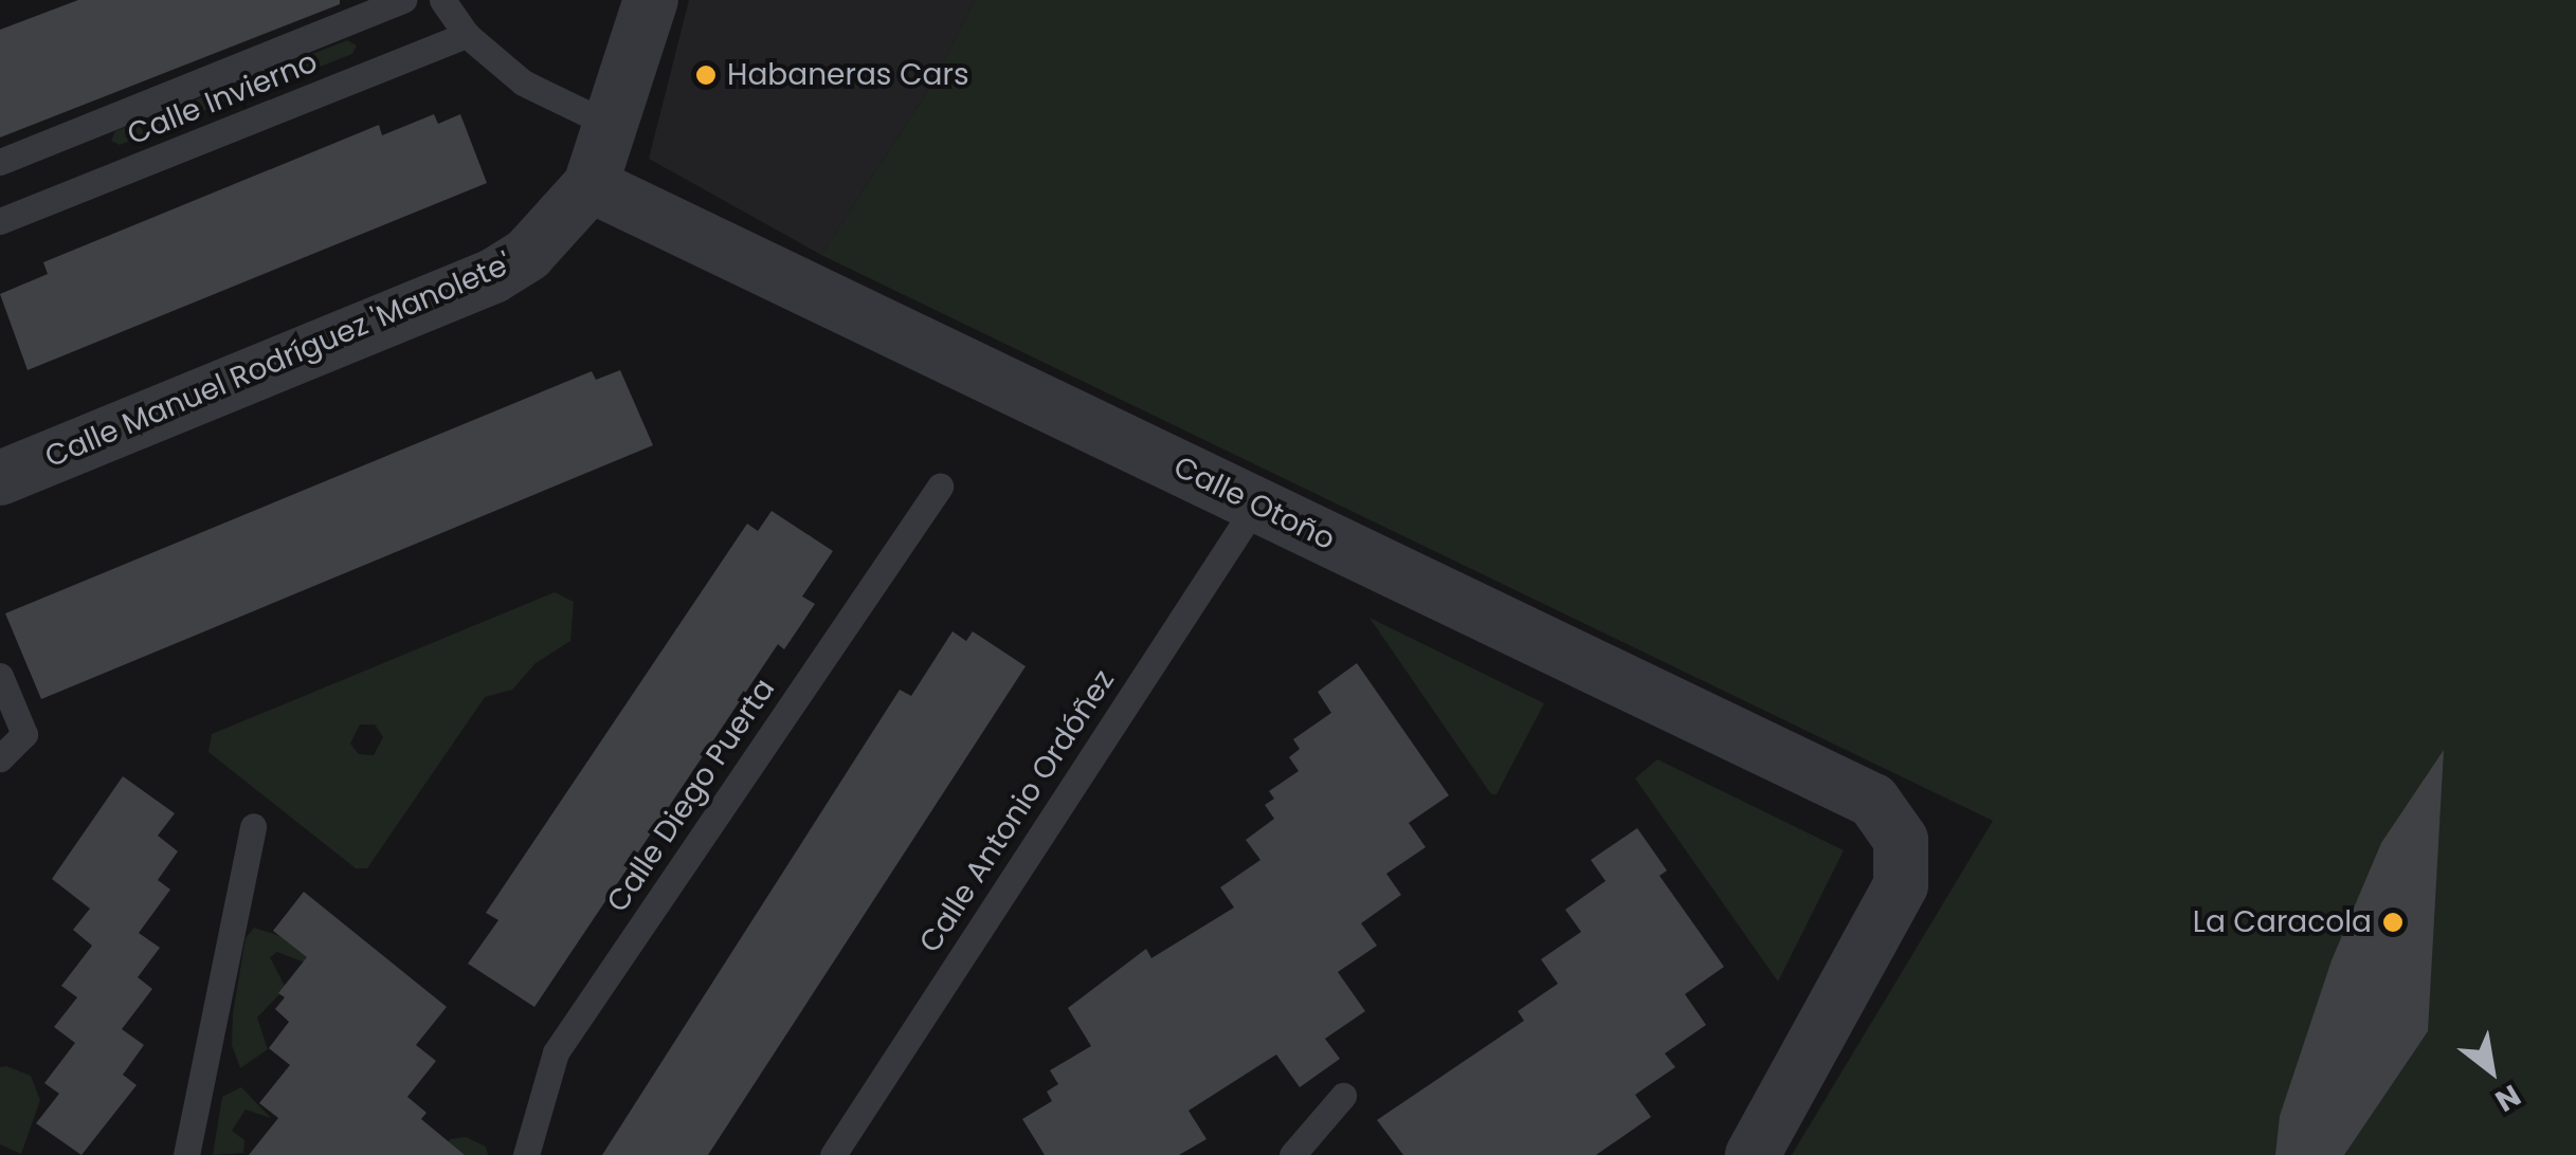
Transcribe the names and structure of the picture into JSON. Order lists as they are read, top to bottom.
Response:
{
  "streets": {
    "street": ["Calle Manuel Rodríguez 'Manolete'", "Calle Otoño"],
    "lane": ["Calle Invierno", "Calle Diego Puerta", "Calle Antonio Ordóñez"]
  },
  "crossings": [
    ["Calle Manuel Rodríguez 'Manolete'", "Calle Otoño"],
    ["Calle Otoño", "Calle Antonio Ordóñez"]
  ],
  "places": ["Habaneras Cars", "La Caracola"],
  "north": "bottom right"
}
